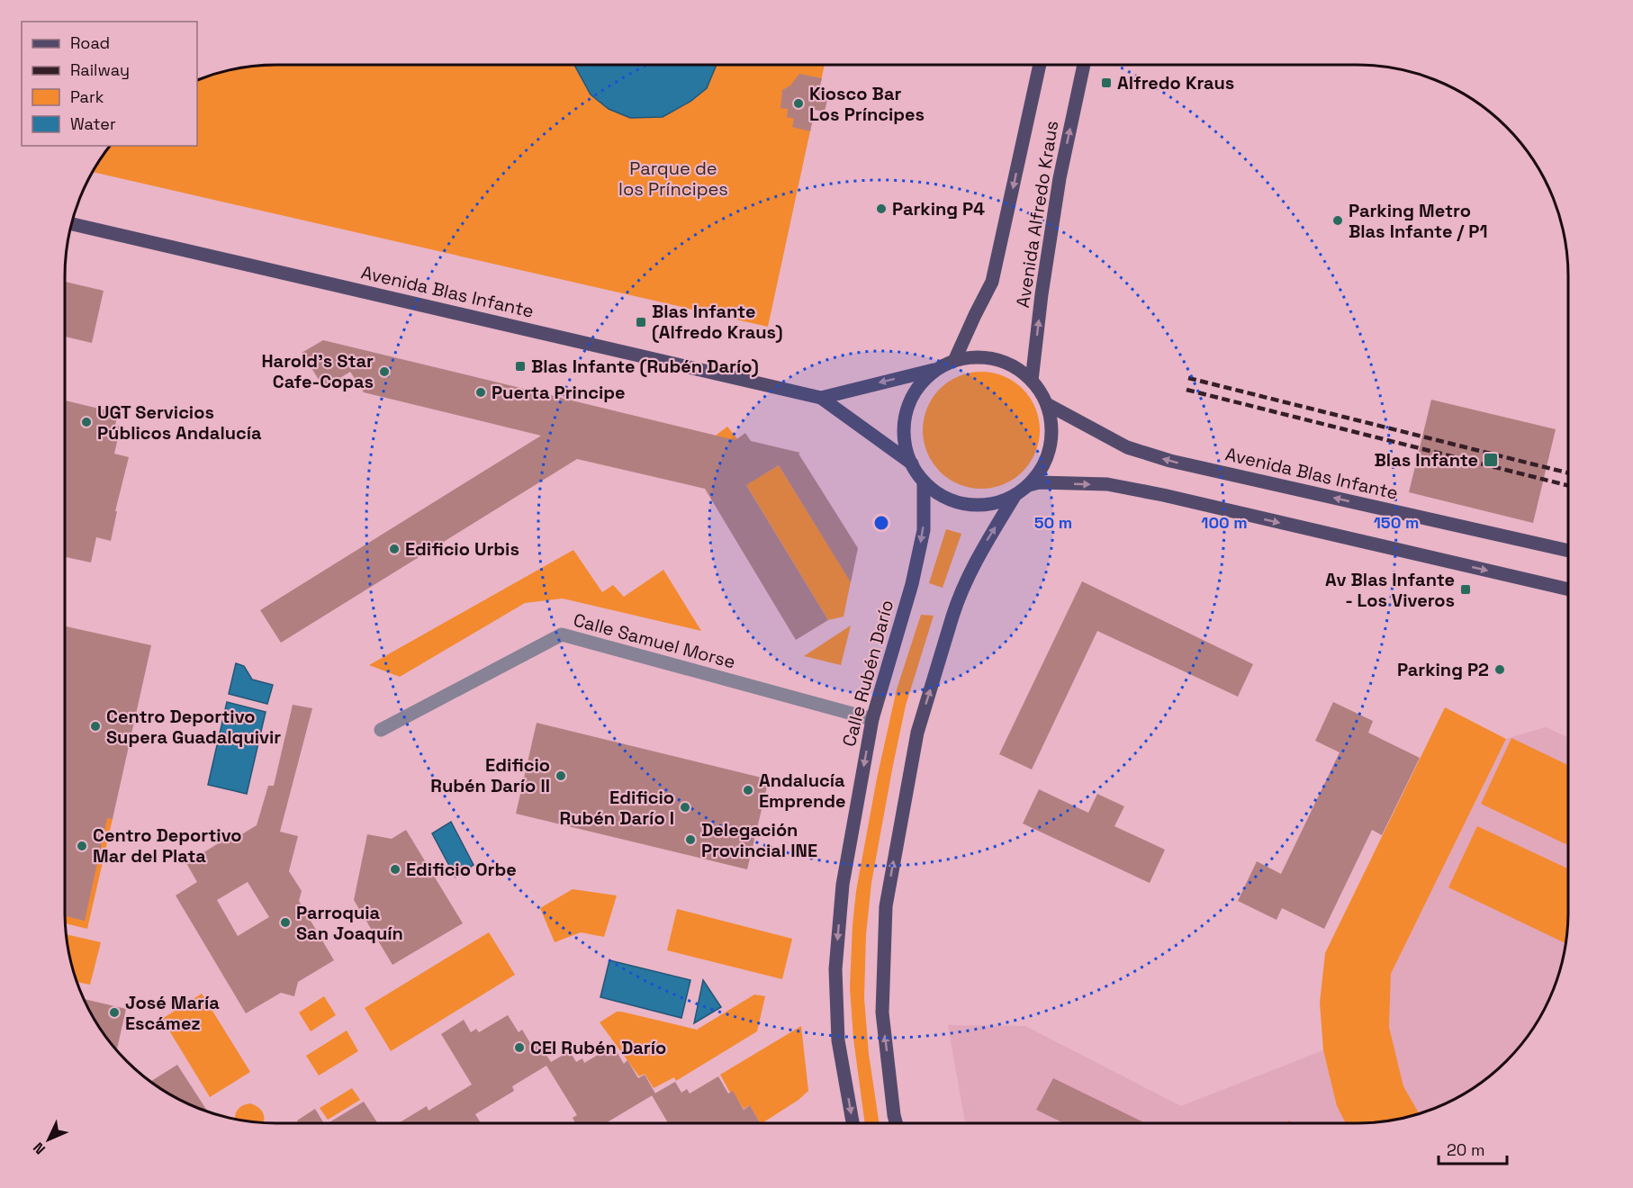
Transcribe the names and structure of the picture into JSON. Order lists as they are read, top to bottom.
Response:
{
  "streets": {
    "main road": ["Avenida Alfredo Kraus", "Avenida Blas Infante", "Calle Rubén Darío"],
    "street": ["Calle Samuel Morse"]
  },
  "crossings": [
    ["Avenida Alfredo Kraus", "Avenida Blas Infante"],
    ["Avenida Alfredo Kraus", "Calle Rubén Darío"],
    ["Avenida Blas Infante", "Calle Rubén Darío"],
    ["Calle Samuel Morse", "Calle Rubén Darío"]
  ],
  "parks": ["Parque de los Príncipes"],
  "places": {
    "transit": [
      "Alfredo Kraus",
      "Blas Infante (Alfredo Kraus)",
      "Blas Infante (Rubén Darío)",
      "Blas Infante",
      "Av Blas Infante - Los Viveros"
    ],
    "other": [
      "Kiosco Bar Los Príncipes",
      "Parking P4",
      "Parking Metro Blas Infante / P1",
      "Harold's Star Cafe-Copas",
      "Puerta Principe",
      "UGT Servicios Públicos Andalucía",
      "Edificio Urbis",
      "Parking P2",
      "Centro Deportivo Supera Guadalquivir",
      "Edificio Rubén Darío II",
      "Andalucía Emprende",
      "Edificio Rubén Darío I",
      "Delegación Provincial INE",
      "Centro Deportivo Mar del Plata",
      "Edificio Orbe",
      "Parroquia San Joaquín",
      "José María Escámez",
      "CEI Rubén Darío"
    ]
  },
  "legend": [
    "Road",
    "Railway",
    "Park",
    "Water"
  ],
  "scale_bar": "20 m",
  "north": "bottom left",
  "rings": ["50 m", "100 m", "150 m"]
}
